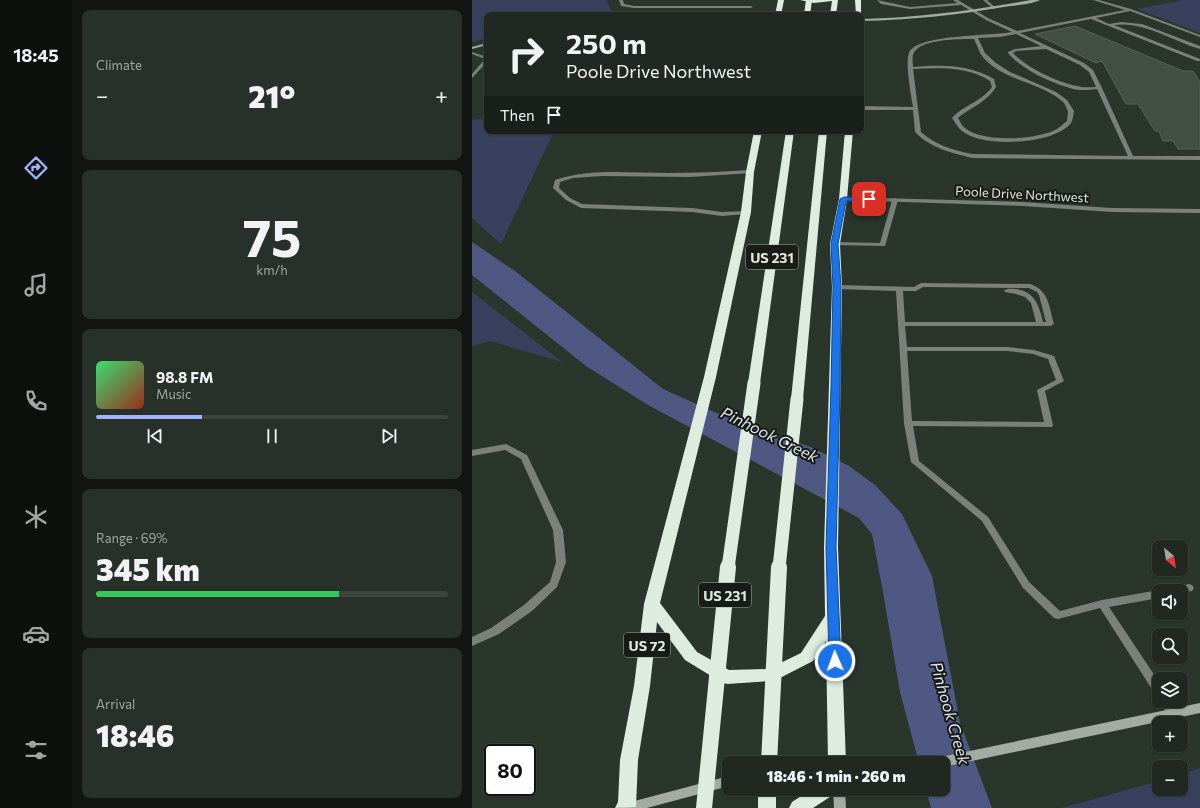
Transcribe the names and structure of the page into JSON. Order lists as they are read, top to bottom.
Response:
{
  "streets": {
    "highway": ["US 231", "US 72"],
    "street": ["Poole Drive Northwest"]
  },
  "water": ["Pinhook Creek"],
  "north": "bottom right",
  "page": {
    "tabs": "18:45",
    "tile": [
      "Climate",
      ["75", "km/h"],
      ["Range · 69%", "345 km"],
      ["Arrival", "18:46"]
    ],
    "turn": ["250 m", "Poole Drive Northwest"],
    "heat": ["−", "21°", "+"],
    "then": "Then",
    "song": ["98.8 FM", "Music"],
    "map_buttons": ["+", "−"],
    "limit": "80",
    "trip": "18:46 · 1 min · 260 m"
  }
}
